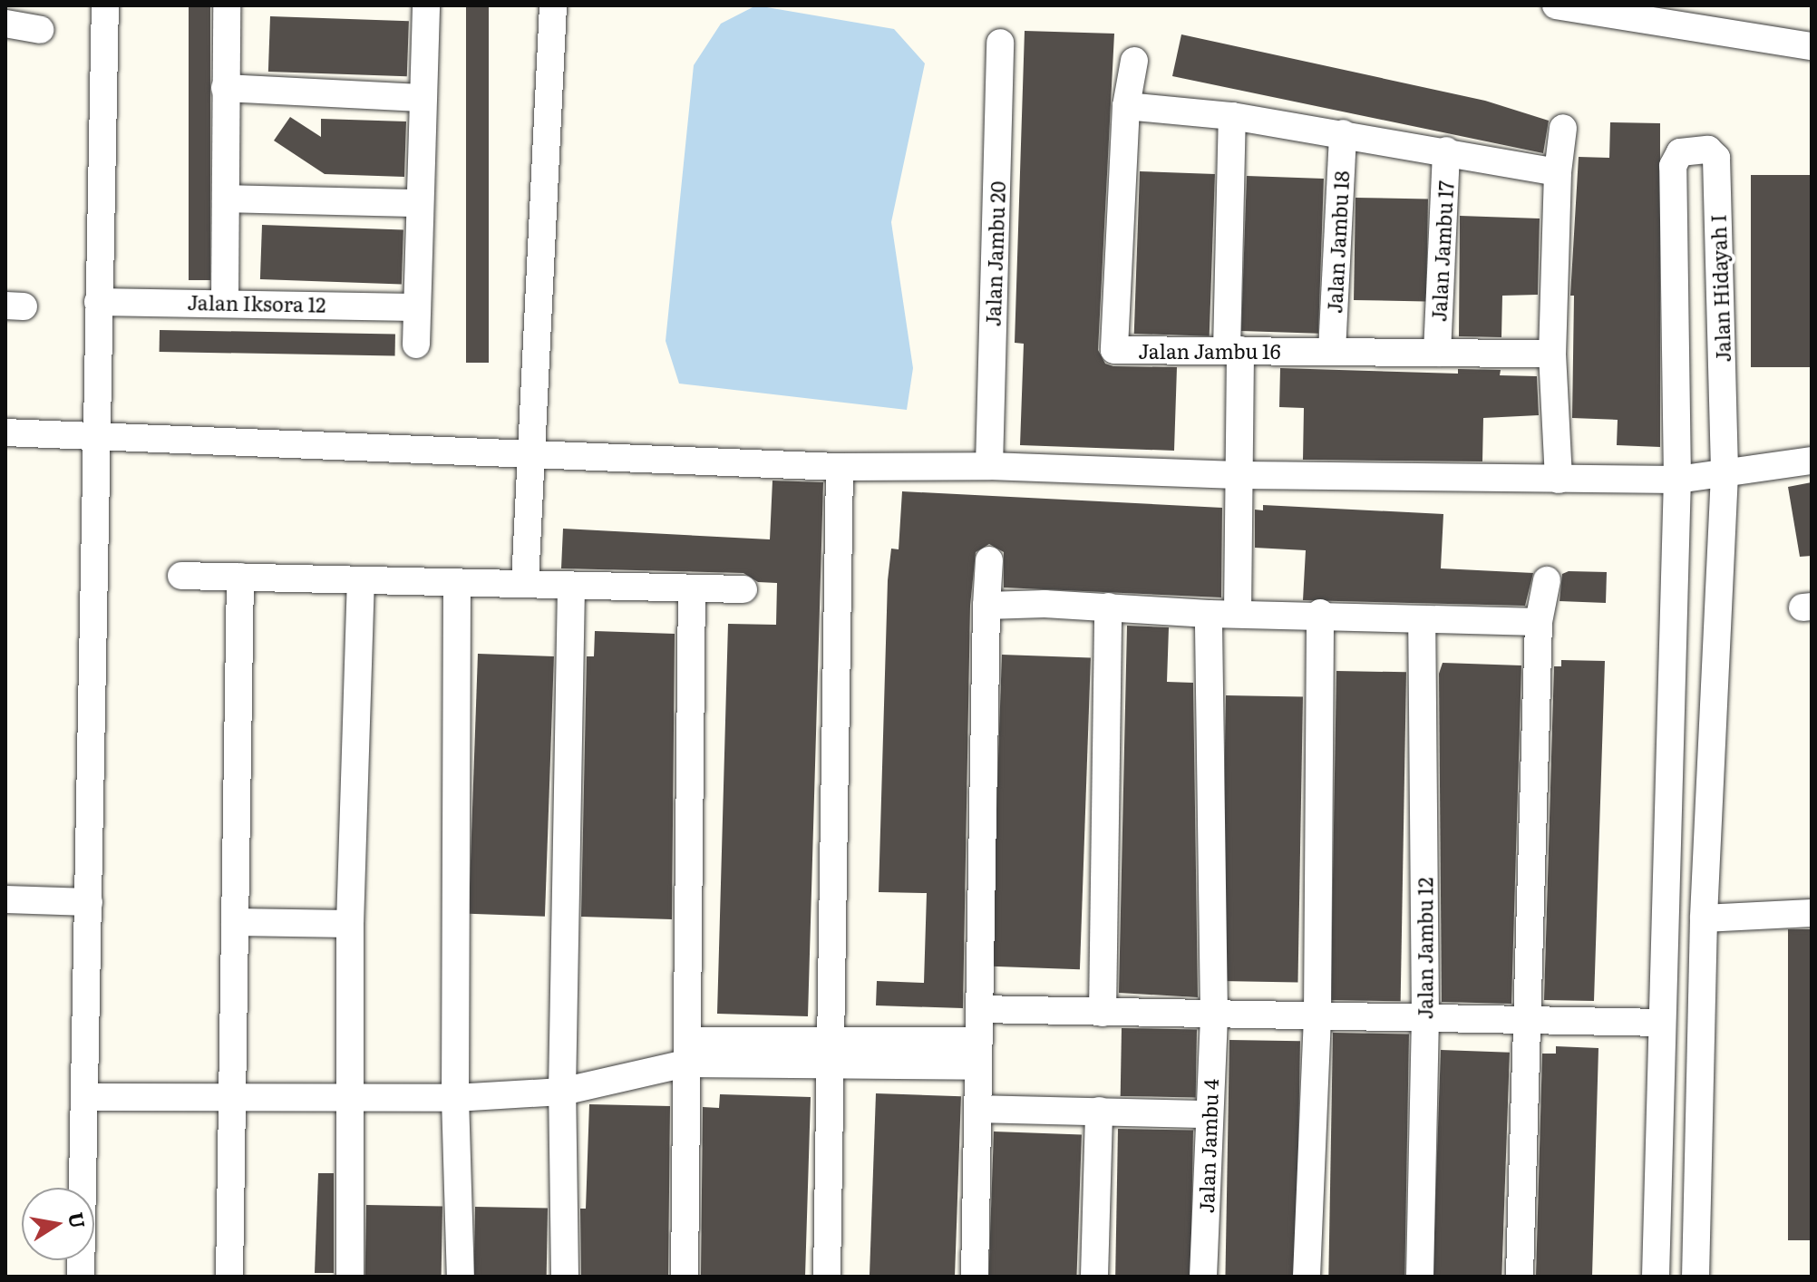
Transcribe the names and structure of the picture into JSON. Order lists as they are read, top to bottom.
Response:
{
  "streets": {
    "street": [
      "Jalan Jambu 18",
      "Jalan Jambu 17",
      "Jalan Jambu 20",
      "Jalan Hidayah I",
      "Jalan Iksora 12",
      "Jalan Jambu 16",
      "Jalan Jambu 12",
      "Jalan Jambu 4"
    ]
  },
  "crossings": [
    ["Jalan Jambu 18", "Jalan Jambu 16"],
    ["Jalan Jambu 17", "Jalan Jambu 16"]
  ],
  "north": "right"
}
